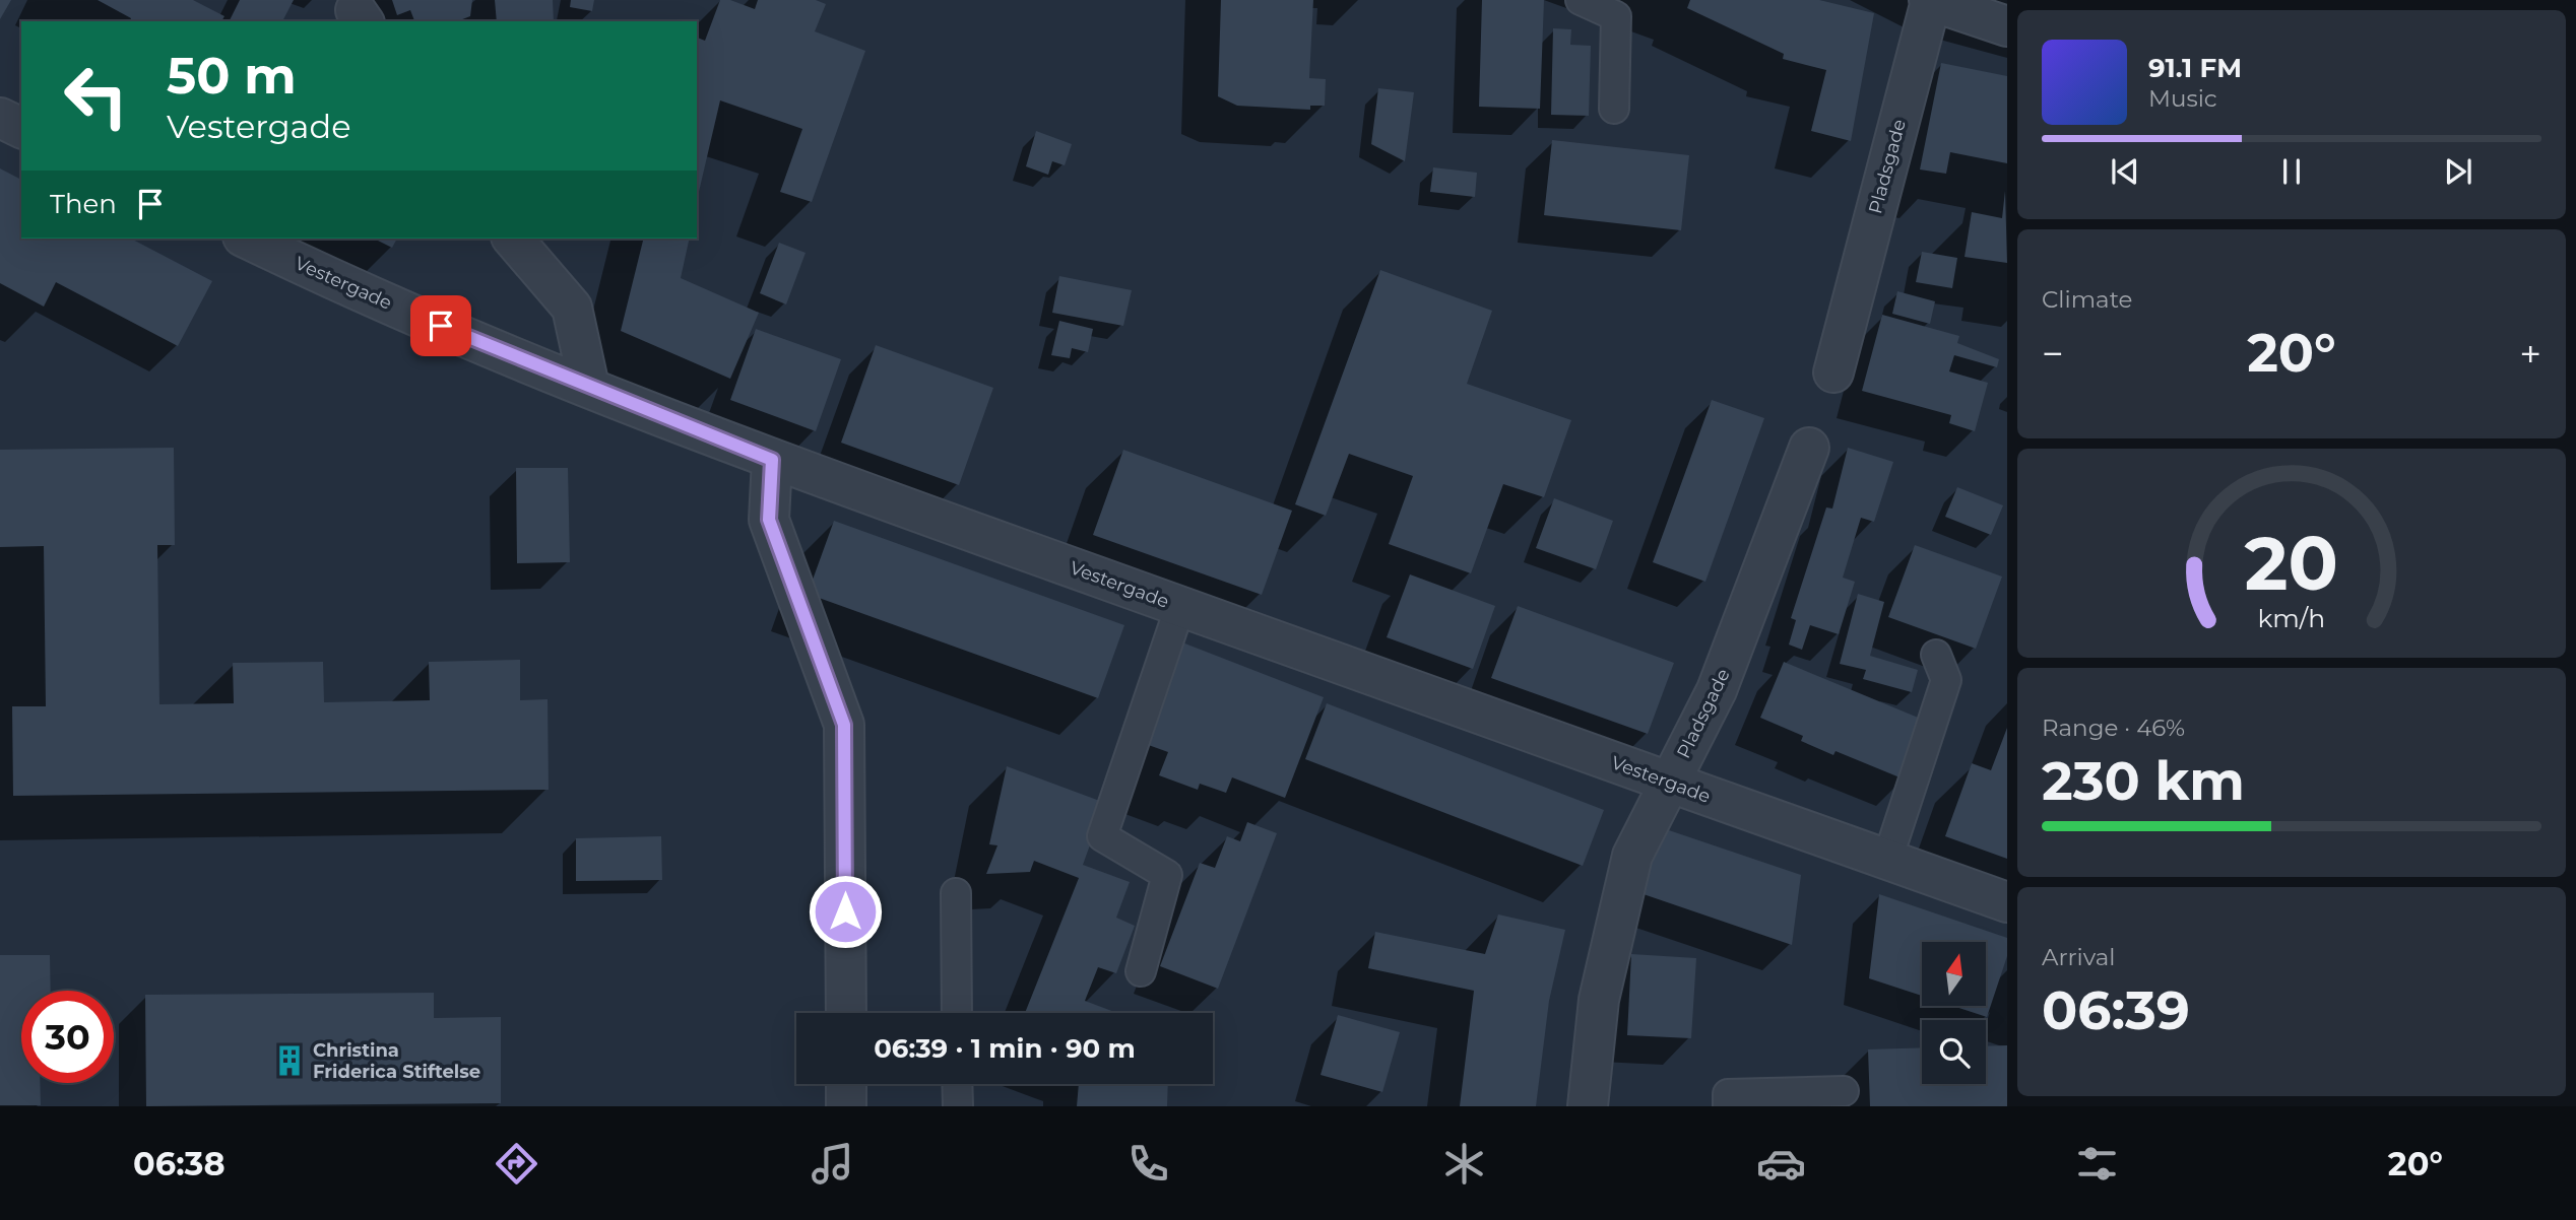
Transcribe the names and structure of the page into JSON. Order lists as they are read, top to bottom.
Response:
{
  "streets": {
    "street": ["Pladsgade", "Vestergade"]
  },
  "crossings": [
    ["Pladsgade", "Vestergade"]
  ],
  "places": {
    "building": ["Christina Friderica Stiftelse"]
  },
  "north": "top",
  "page": {
    "turn": ["50 m", "Vestergade"],
    "song": ["91.1 FM", "Music"],
    "then": "Then",
    "tile": [
      "Climate",
      ["Range · 46%", "230 km"],
      ["Arrival", "06:39"]
    ],
    "heat": ["−", "20°", "+"],
    "limit": "30",
    "trip": "06:39 · 1 min · 90 m",
    "tabs": ["06:38", "20°"],
    "gauge": ["20", "km/h"]
  }
}
